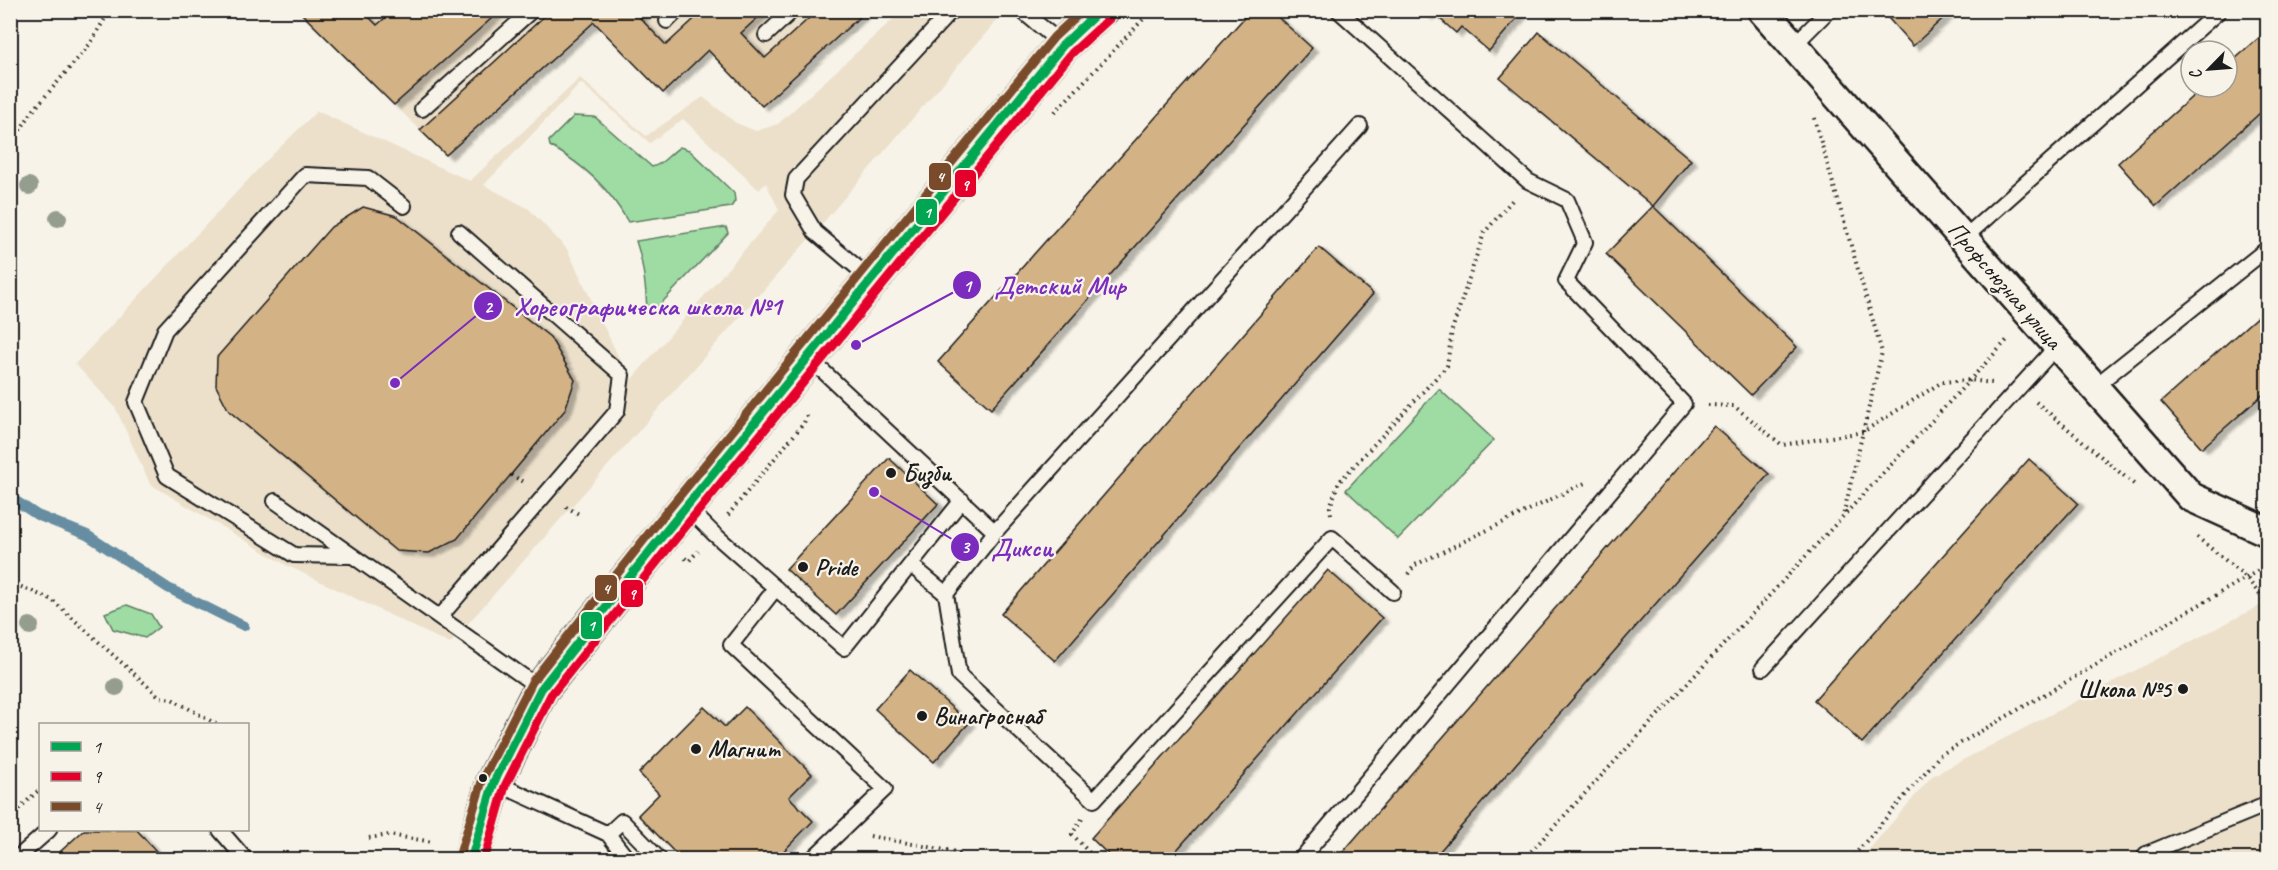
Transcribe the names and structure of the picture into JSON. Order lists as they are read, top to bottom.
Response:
{
  "streets": {
    "street": ["Профсоюзная улица"]
  },
  "places": [
    "Детский Мир",
    "Хореографическа школа №1",
    "Бизби",
    "Дикси",
    "Pride",
    "Школа №5",
    "Винагроснаб",
    "Магнит"
  ],
  "lines": ["transit line 1", "transit line 4", "transit line 9"],
  "legend": ["1", "9", "4"],
  "north": "bottom left"
}
